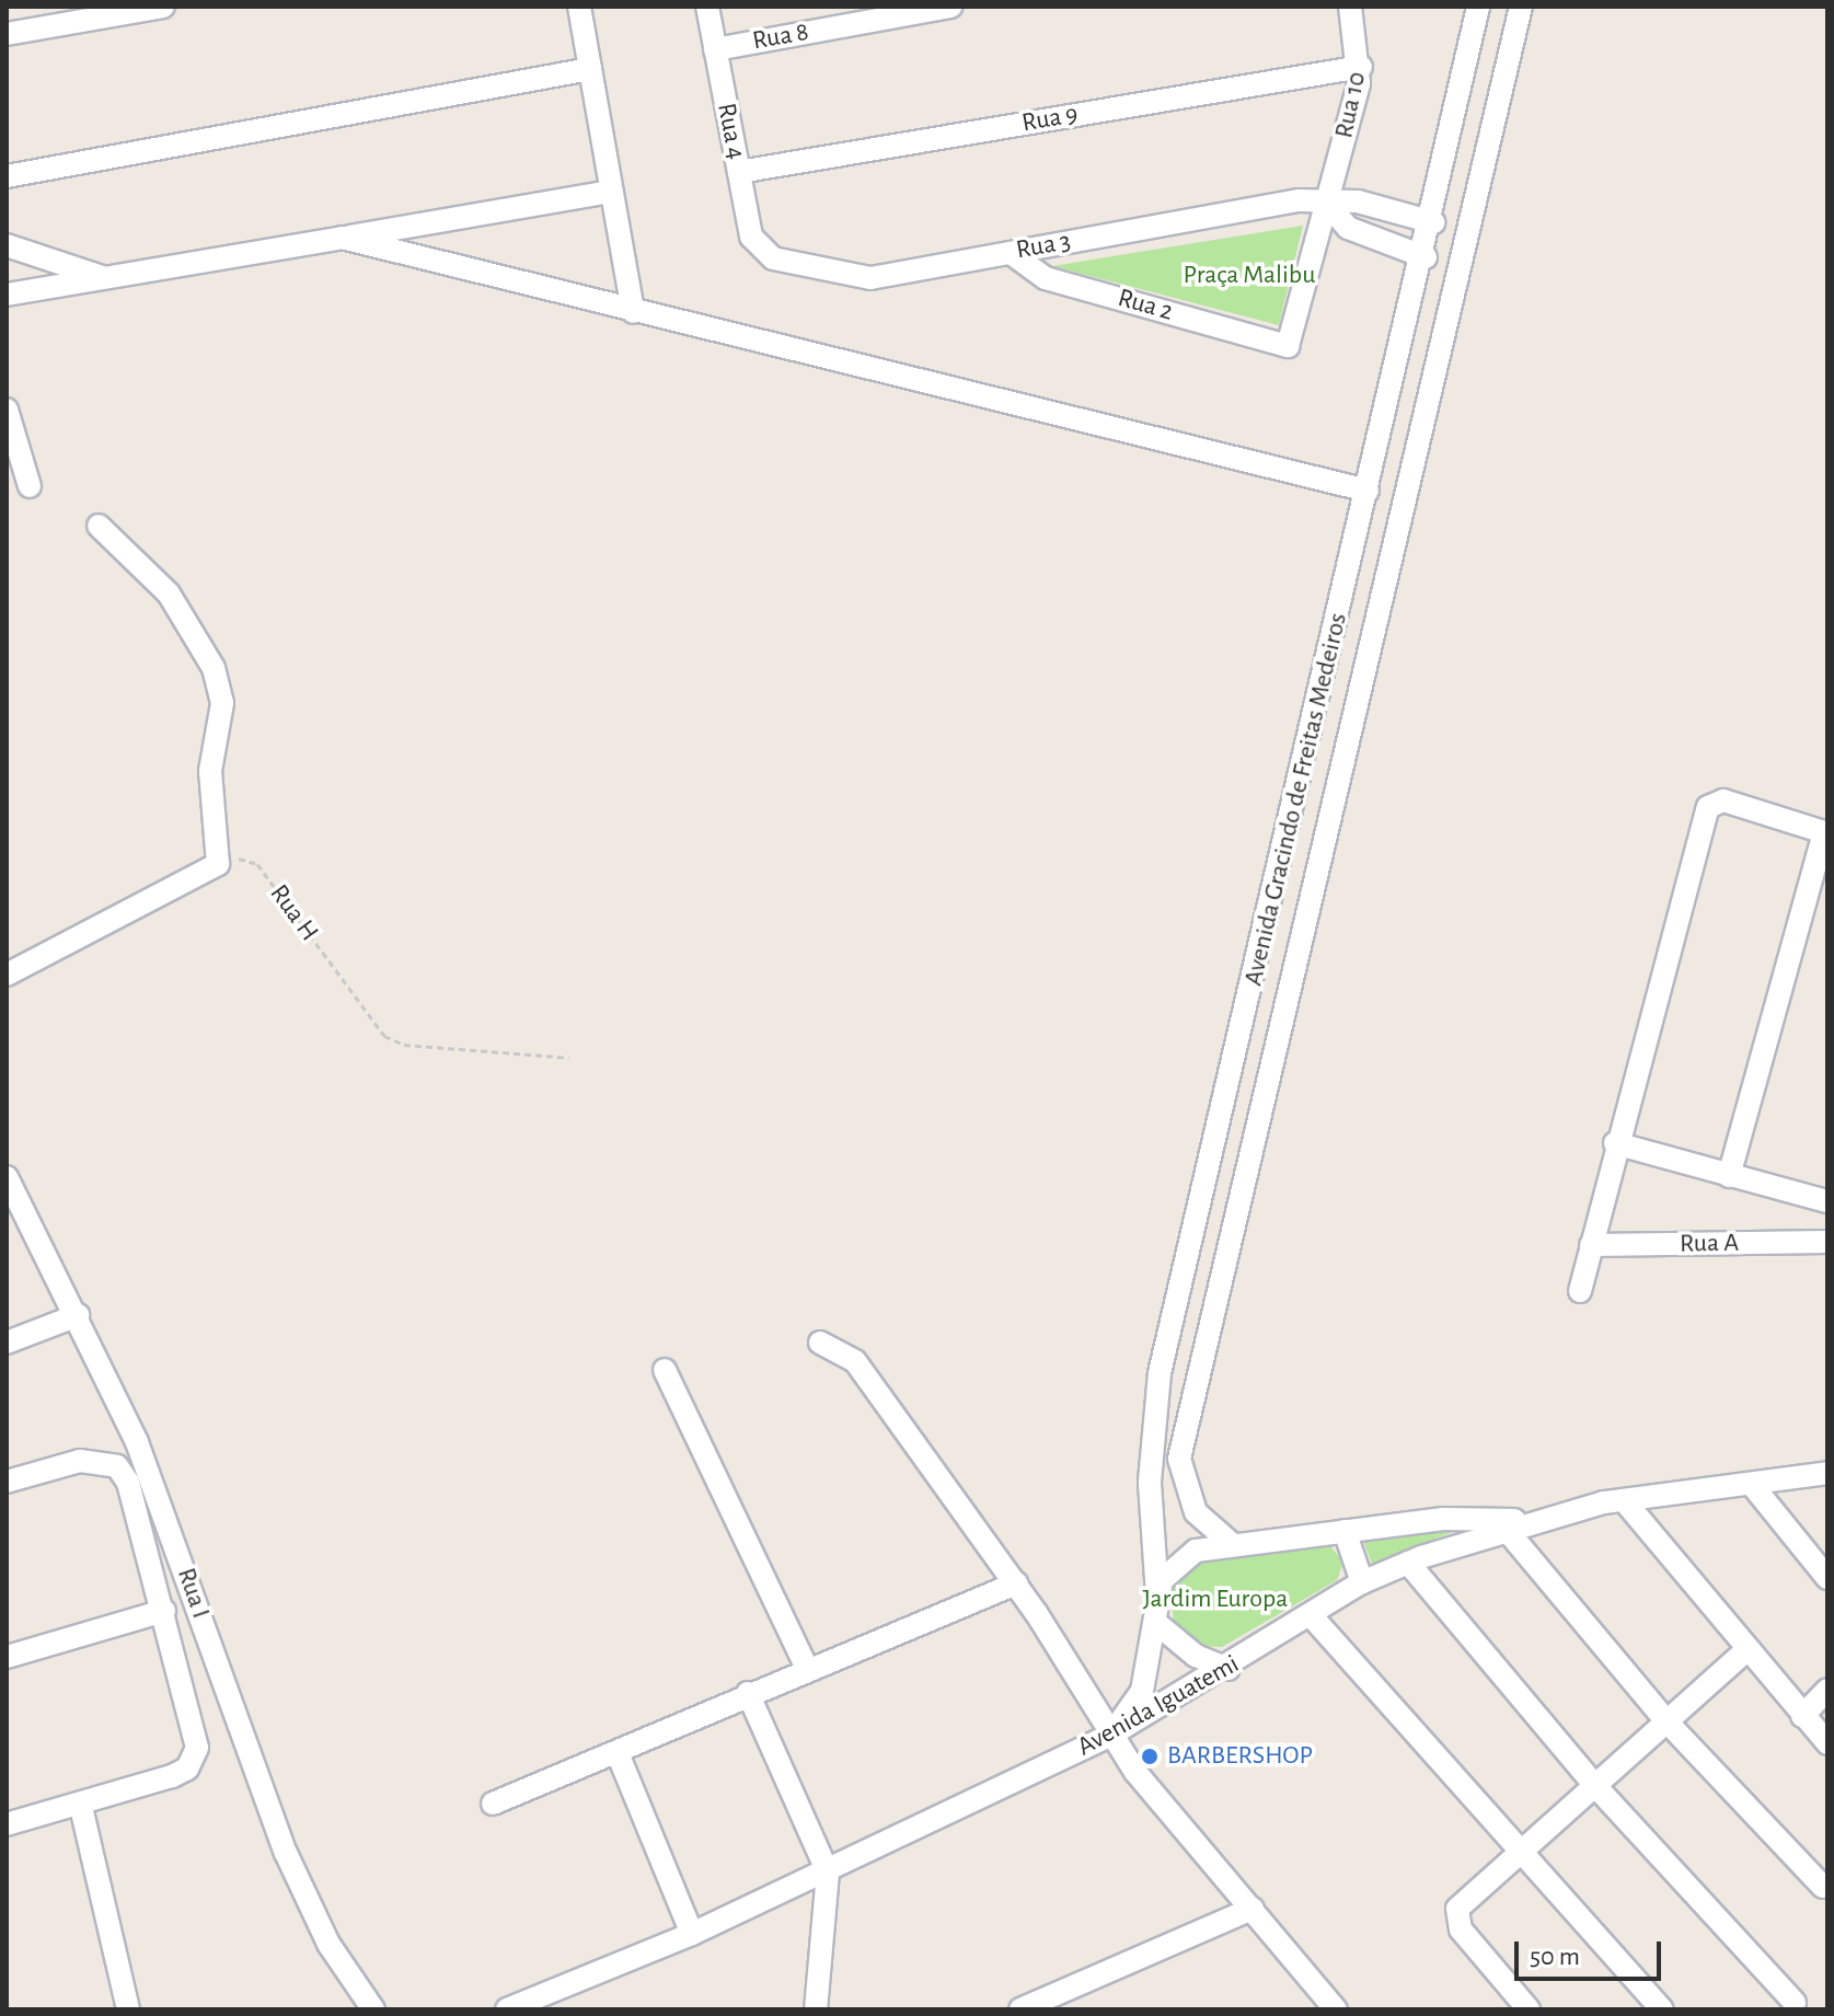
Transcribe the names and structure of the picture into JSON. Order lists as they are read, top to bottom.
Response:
{
  "streets": {
    "street": [
      "Rua 8",
      "Rua 10",
      "Rua 9",
      "Rua 4",
      "Rua 3",
      "Rua 2",
      "Avenida Gracindo de Freitas Medeiros",
      "Rua A",
      "Rua I",
      "Avenida Iguatemi"
    ],
    "path": ["Rua H"]
  },
  "crossings": [
    ["Rua 8", "Rua 4"],
    ["Rua 10", "Rua 9"],
    ["Rua 10", "Rua 3"],
    ["Rua 10", "Rua 2"],
    ["Rua 9", "Rua 4"],
    ["Rua 4", "Rua 3"],
    ["Rua 3", "Rua 2"],
    ["Rua 3", "Avenida Gracindo de Freitas Medeiros"],
    ["Avenida Gracindo de Freitas Medeiros", "Avenida Iguatemi"]
  ],
  "parks": ["Praça Malibu", "Jardim Europa"],
  "places": ["BARBERSHOP"],
  "scale_bar": "50 m"
}
